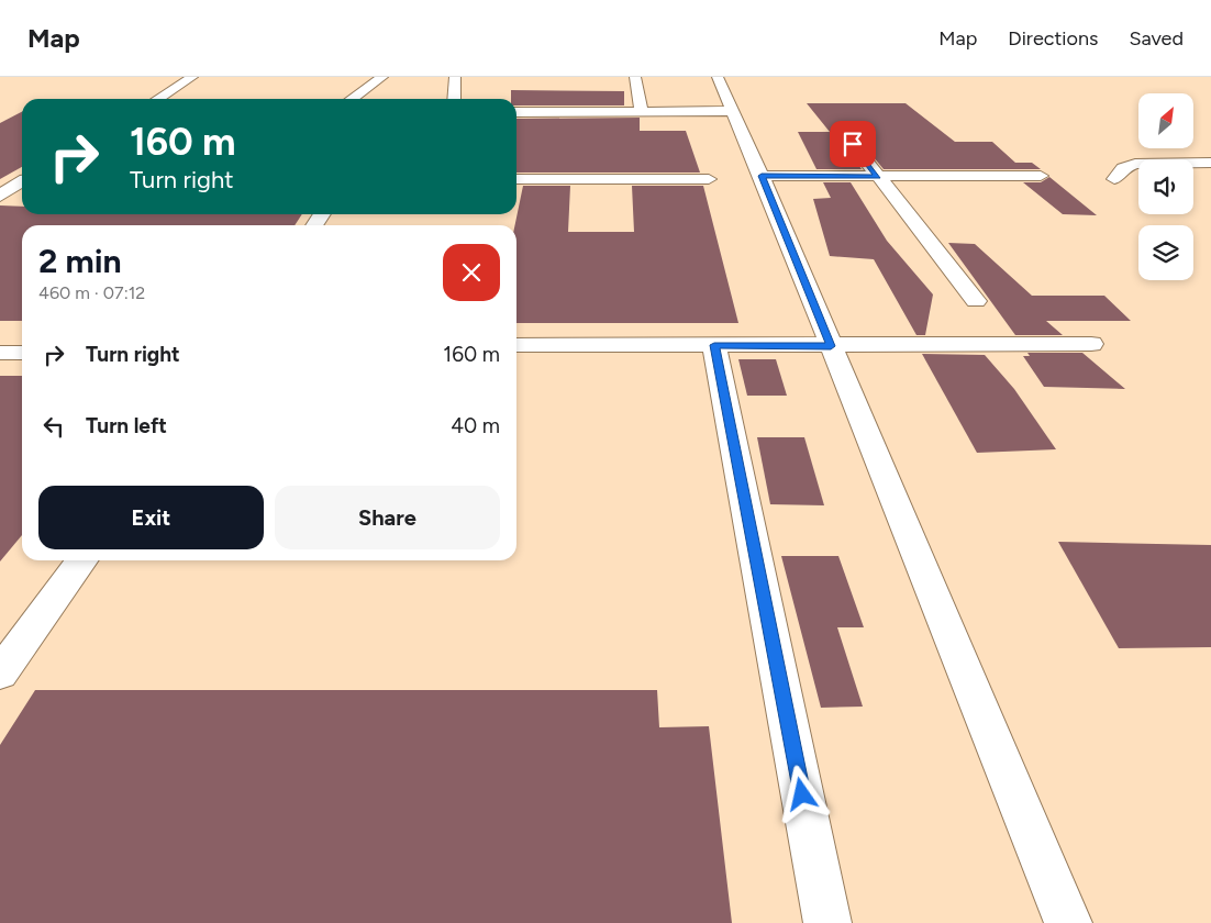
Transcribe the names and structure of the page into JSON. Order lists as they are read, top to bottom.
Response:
{
  "north": "top right",
  "page": {
    "header": "Map",
    "nav": ["Map", "Directions", "Saved"],
    "turn": ["160 m", "Turn right"],
    "heading": ["2 min", "460 m · 07:12"],
    "list": [
      {
        "name": "Turn right",
        "value": "160 m"
      },
      {
        "name": "Turn left",
        "value": "40 m"
      }
    ],
    "buttons": ["Exit", "Share"]
  }
}
